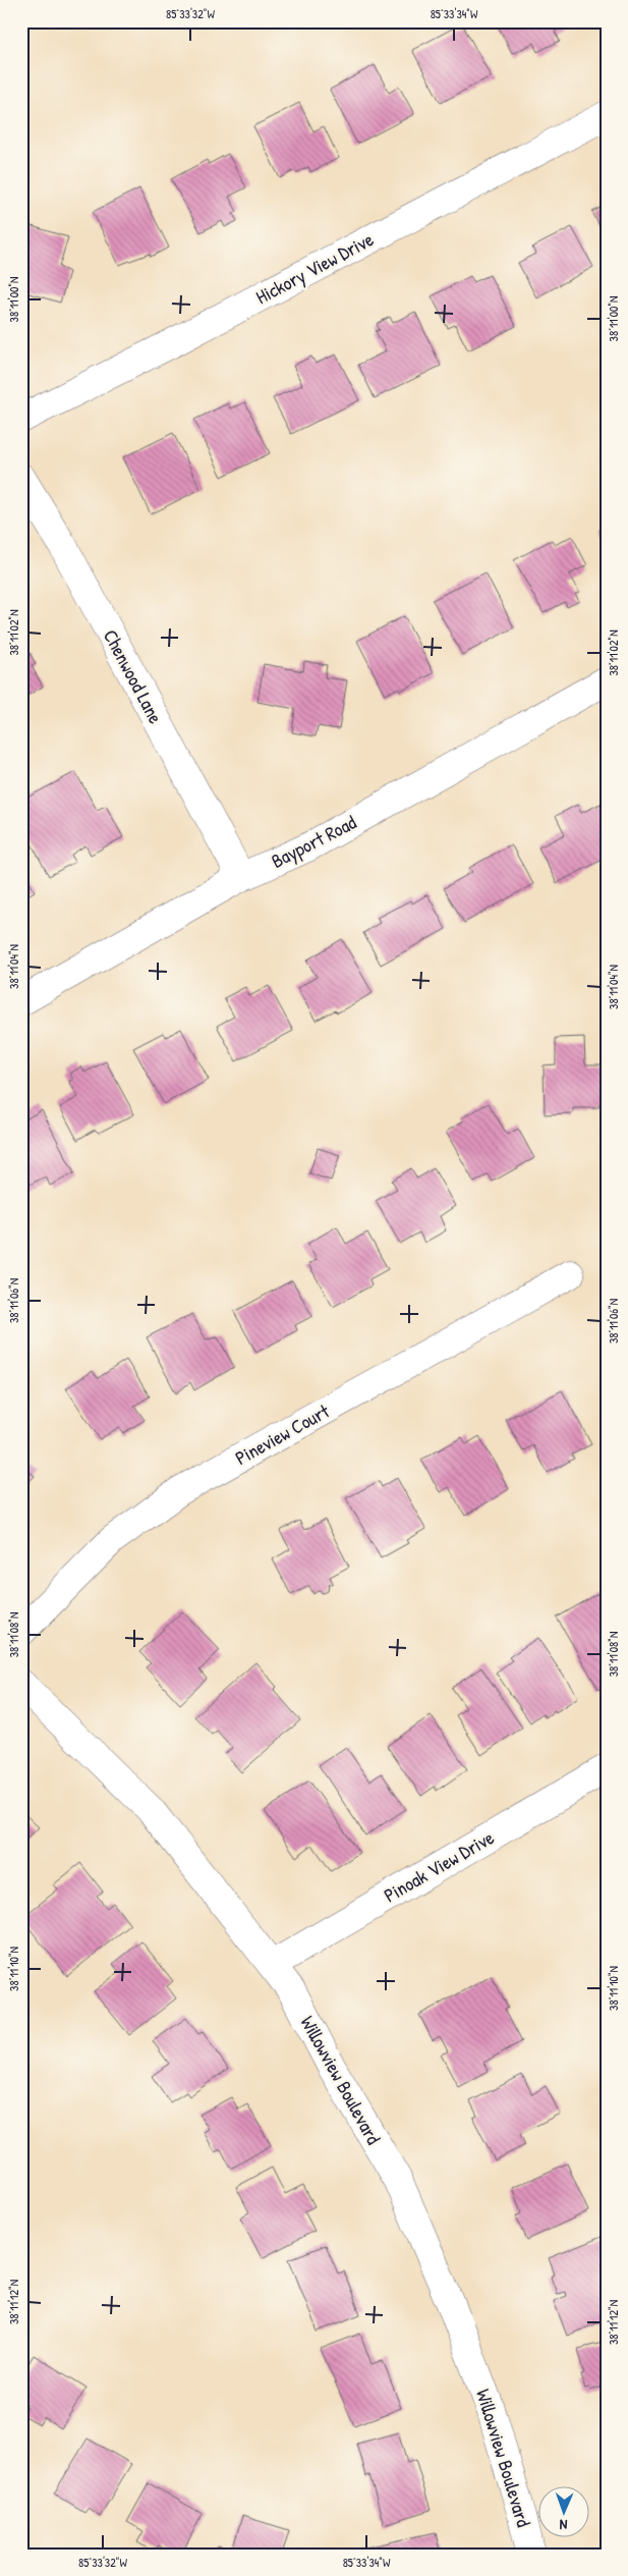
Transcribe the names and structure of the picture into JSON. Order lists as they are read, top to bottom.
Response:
{
  "streets": {
    "street": [
      "Hickory View Drive",
      "Chenwood Lane",
      "Bayport Road",
      "Pineview Court",
      "Pinoak View Drive",
      "Willowview Boulevard"
    ]
  },
  "crossings": [
    ["Chenwood Lane", "Bayport Road"],
    ["Pinoak View Drive", "Willowview Boulevard"]
  ],
  "north": "bottom",
  "coordinates": [
    "85°33'32\"W",
    "85°33'34\"W",
    "38°11'00\"N",
    "38°11'02\"N",
    "38°11'04\"N",
    "38°11'06\"N",
    "38°11'08\"N",
    "38°11'10\"N",
    "38°11'12\"N"
  ]
}
